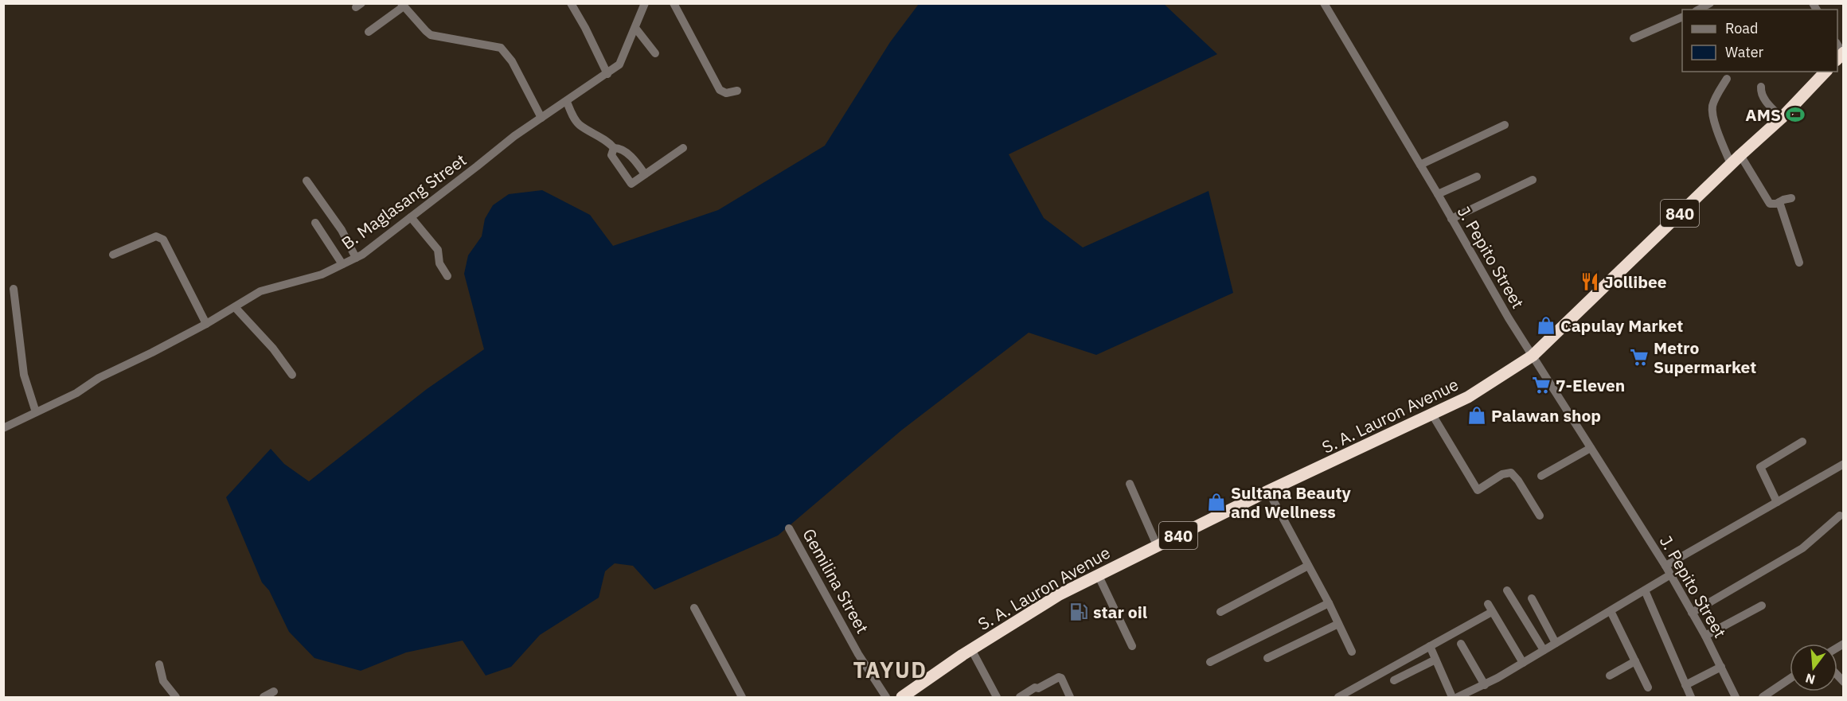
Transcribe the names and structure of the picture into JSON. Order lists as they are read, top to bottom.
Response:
{
  "streets": {
    "highway": ["840", "S. A. Lauron Avenue"],
    "street": ["B. Maglasang Street", "J. Pepito Street", "Gemilina Street"]
  },
  "crossings": [
    ["J. Pepito Street", "S. A. Lauron Avenue"]
  ],
  "districts": ["TAYUD"],
  "places": {
    "sports": ["AMS"],
    "restaurant": ["Jollibee"],
    "shop": ["Capulay Market", "Palawan shop", "Sultana Beauty and Wellness"],
    "supermarket": ["Metro Supermarket", "7-Eleven"],
    "fuel station": ["star oil"]
  },
  "legend": ["Road", "Water"],
  "north": "bottom"
}
